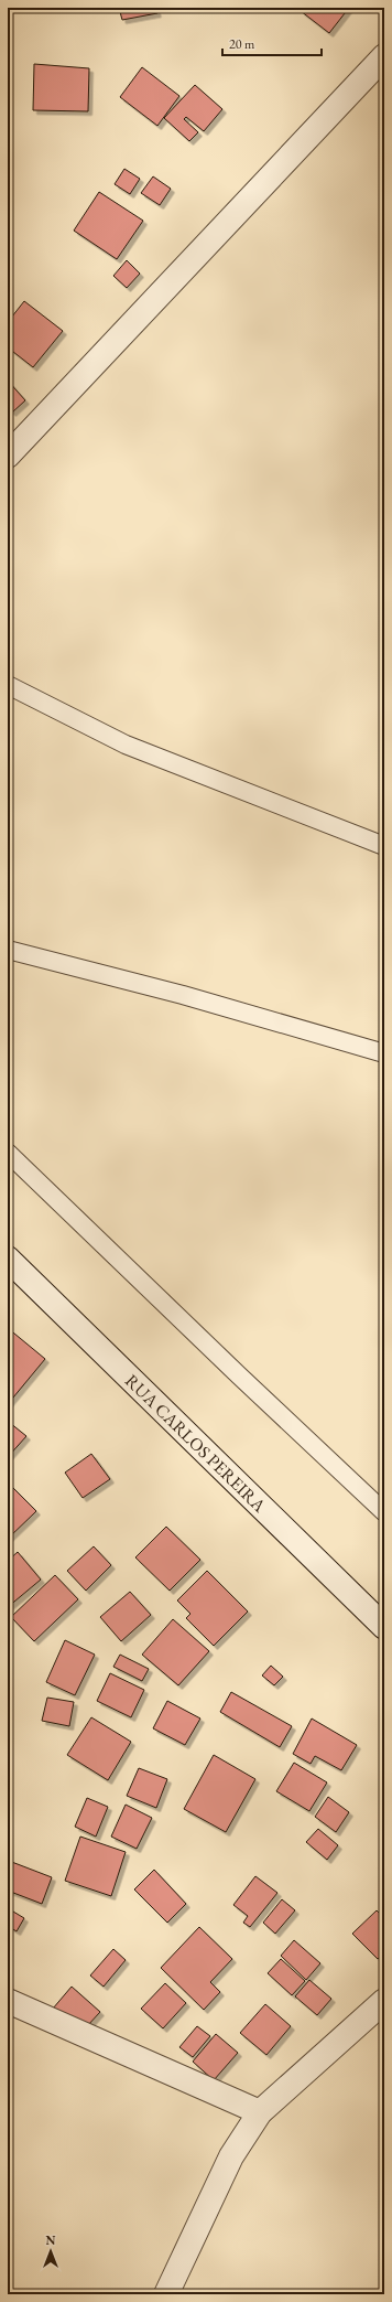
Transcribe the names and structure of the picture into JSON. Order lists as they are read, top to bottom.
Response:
{
  "streets": {
    "street": ["RUA CARLOS PEREIRA"]
  },
  "scale_bar": "20 m",
  "north": "top"
}
